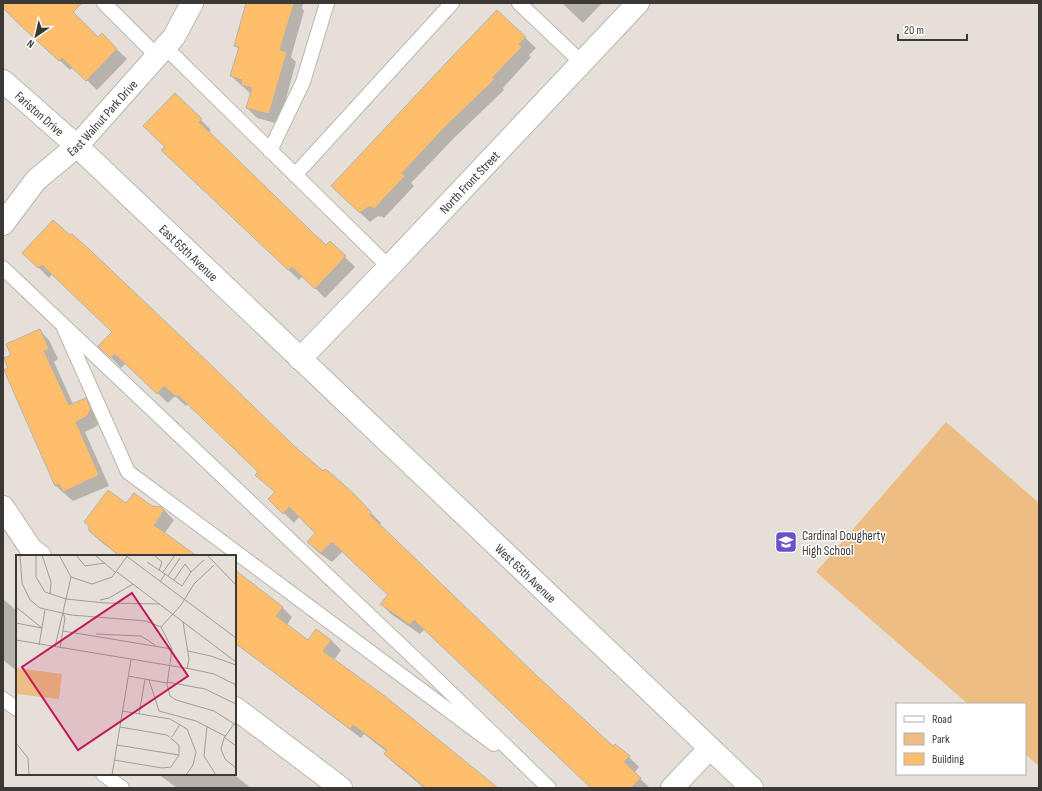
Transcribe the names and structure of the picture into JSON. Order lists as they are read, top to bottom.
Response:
{
  "streets": {
    "street": [
      "Fariston Drive",
      "East Walnut Park Drive",
      "North Front Street",
      "East 65th Avenue",
      "West 65th Avenue"
    ]
  },
  "crossings": [
    ["Fariston Drive", "East Walnut Park Drive"],
    ["Fariston Drive", "East 65th Avenue"],
    ["East Walnut Park Drive", "East 65th Avenue"],
    ["North Front Street", "East 65th Avenue"],
    ["North Front Street", "West 65th Avenue"],
    ["East 65th Avenue", "West 65th Avenue"]
  ],
  "places": {
    "school or university": ["Cardinal Dougherty High School"]
  },
  "legend": ["Road", "Park", "Building"],
  "scale_bar": "20 m",
  "north": "bottom left"
}
